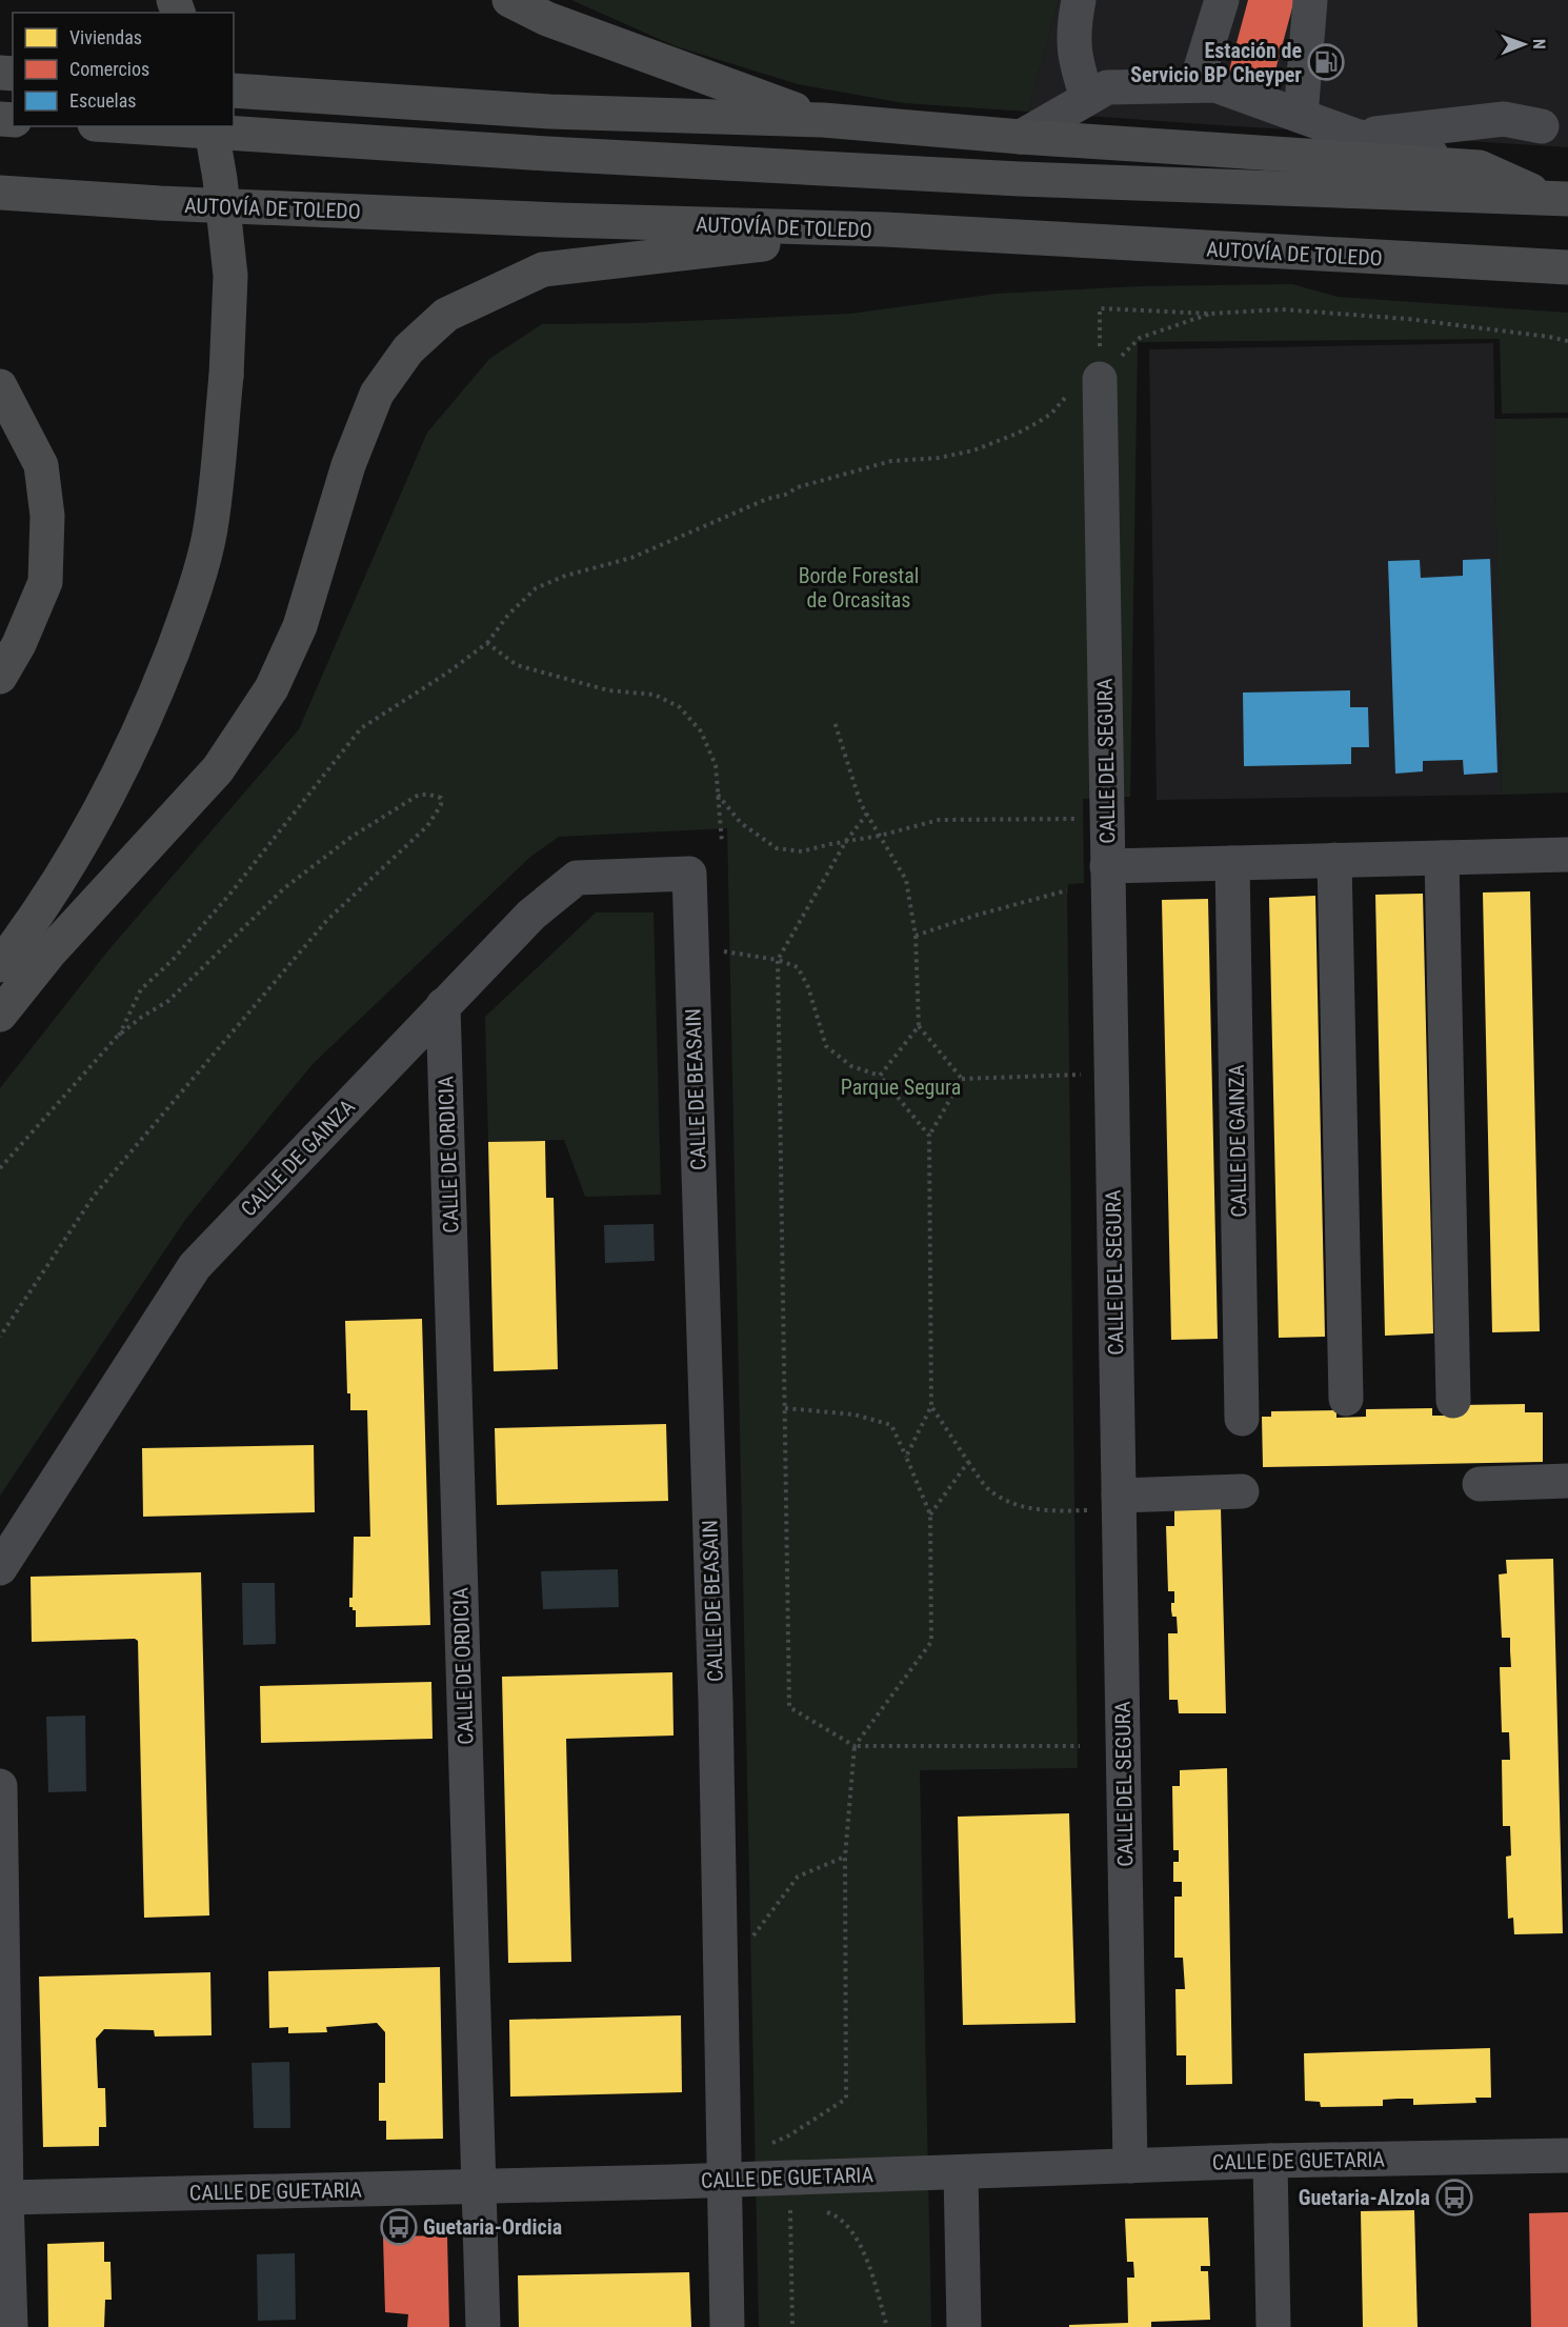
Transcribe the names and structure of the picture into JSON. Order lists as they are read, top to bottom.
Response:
{
  "streets": {
    "highway": ["AUTOVÍA DE TOLEDO"],
    "street": [
      "CALLE DEL SEGURA",
      "CALLE DE BEASAIN",
      "CALLE DE GAINZA",
      "CALLE DE ORDICIA",
      "CALLE DE GUETARIA"
    ]
  },
  "crossings": [
    ["CALLE DEL SEGURA", "CALLE DE GUETARIA"],
    ["CALLE DE BEASAIN", "CALLE DE GAINZA"],
    ["CALLE DE BEASAIN", "CALLE DE GUETARIA"],
    ["CALLE DE GAINZA", "CALLE DE ORDICIA"],
    ["CALLE DE ORDICIA", "CALLE DE GUETARIA"]
  ],
  "parks": ["Borde Forestal de Orcasitas", "Parque Segura"],
  "places": {
    "fuel station": ["Estación de Servicio BP Cheyper"],
    "bus stop": ["Guetaria-Alzola", "Guetaria-Ordicia"]
  },
  "legend": ["Viviendas", "Comercios", "Escuelas"],
  "north": "right"
}
